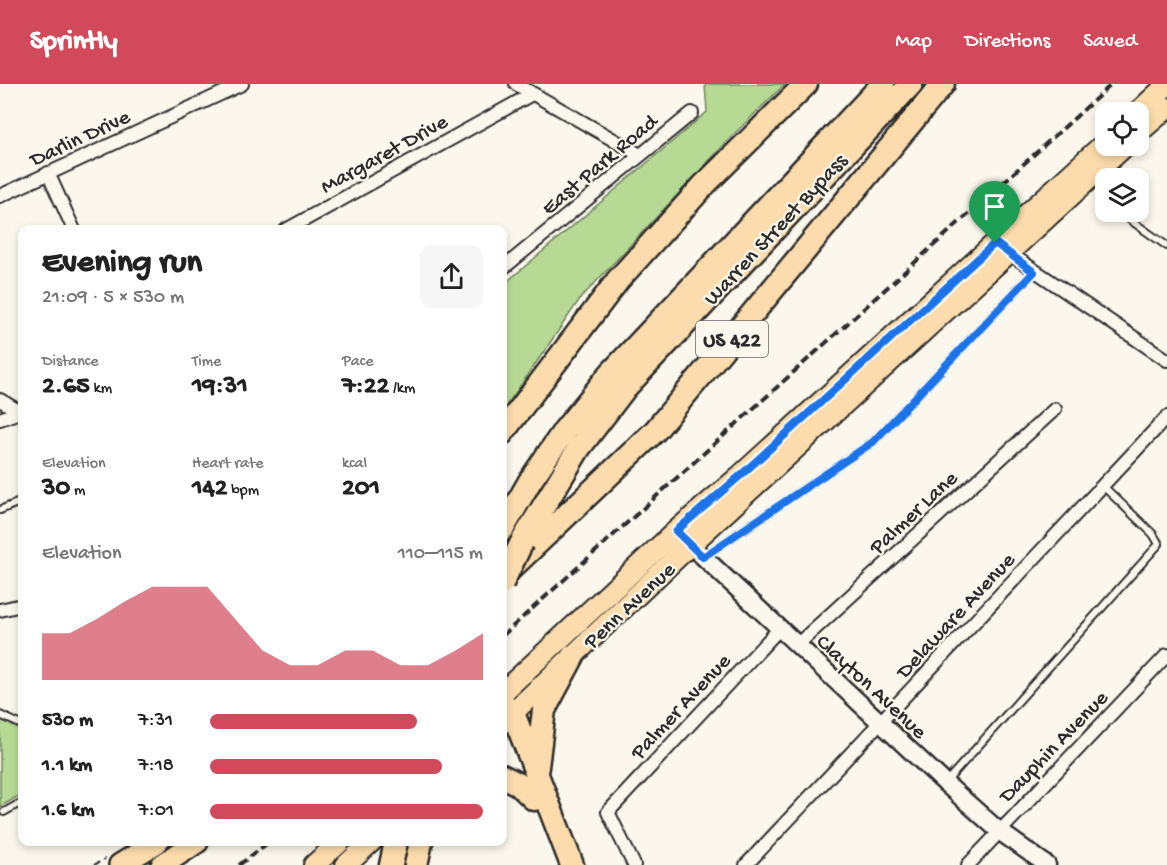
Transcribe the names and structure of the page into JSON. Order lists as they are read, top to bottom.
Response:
{
  "streets": {
    "highway": ["Warren Street Bypass", "US 422"],
    "main road": ["Penn Avenue"],
    "street": [
      "Darlin Drive",
      "Margaret Drive",
      "East Park Road",
      "Palmer Lane",
      "Delaware Avenue",
      "Clayton Avenue",
      "Palmer Avenue",
      "Dauphin Avenue"
    ]
  },
  "crossings": [
    ["Palmer Lane", "Clayton Avenue"],
    ["Penn Avenue", "Clayton Avenue"],
    ["Delaware Avenue", "Clayton Avenue"],
    ["Clayton Avenue", "Palmer Avenue"],
    ["Clayton Avenue", "Dauphin Avenue"]
  ],
  "page": {
    "header": "Sprintly",
    "nav": ["Map", "Directions", "Saved"],
    "heading": ["Evening run", "21:09 · 5 × 530 m"],
    "stats": [
      ["Distance", "2.65 km"],
      ["Time", "19:31"],
      ["Pace", "7:22 /km"],
      ["Elevation", "30 m"],
      ["Heart rate", "142 bpm"],
      ["kcal", "201"]
    ],
    "chart": ["Elevation", "110–115 m"],
    "list": [
      {
        "name": "530 m",
        "note": "7:31"
      },
      {
        "name": "1.1 km",
        "note": "7:18"
      },
      {
        "name": "1.6 km",
        "note": "7:01"
      }
    ]
  }
}
